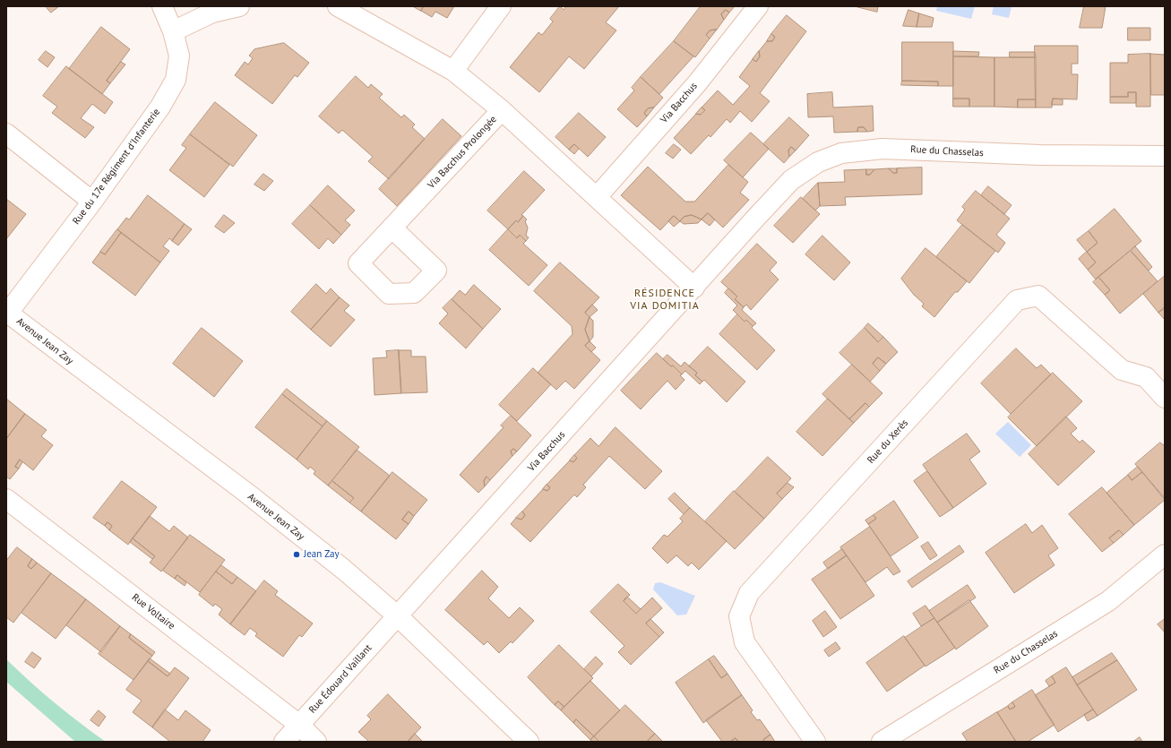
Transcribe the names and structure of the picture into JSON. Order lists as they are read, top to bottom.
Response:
{
  "streets": {
    "street": [
      "Via Bacchus",
      "Rue du Chasselas",
      "Via Bacchus Prolongée",
      "Rue du 17e Régiment d'Infanterie",
      "Avenue Jean Zay",
      "Rue du Xerès",
      "Rue Voltaire",
      "Rue Édouard Vaillant"
    ]
  },
  "crossings": [
    ["Via Bacchus", "Rue du Chasselas"],
    ["Via Bacchus", "Avenue Jean Zay"],
    ["Via Bacchus", "Rue Édouard Vaillant"],
    ["Rue du 17e Régiment d'Infanterie", "Avenue Jean Zay"],
    ["Avenue Jean Zay", "Rue Édouard Vaillant"],
    ["Rue Voltaire", "Rue Édouard Vaillant"]
  ],
  "districts": ["RÉSIDENCE VIA DOMITIA"],
  "places": ["Jean Zay"]
}
